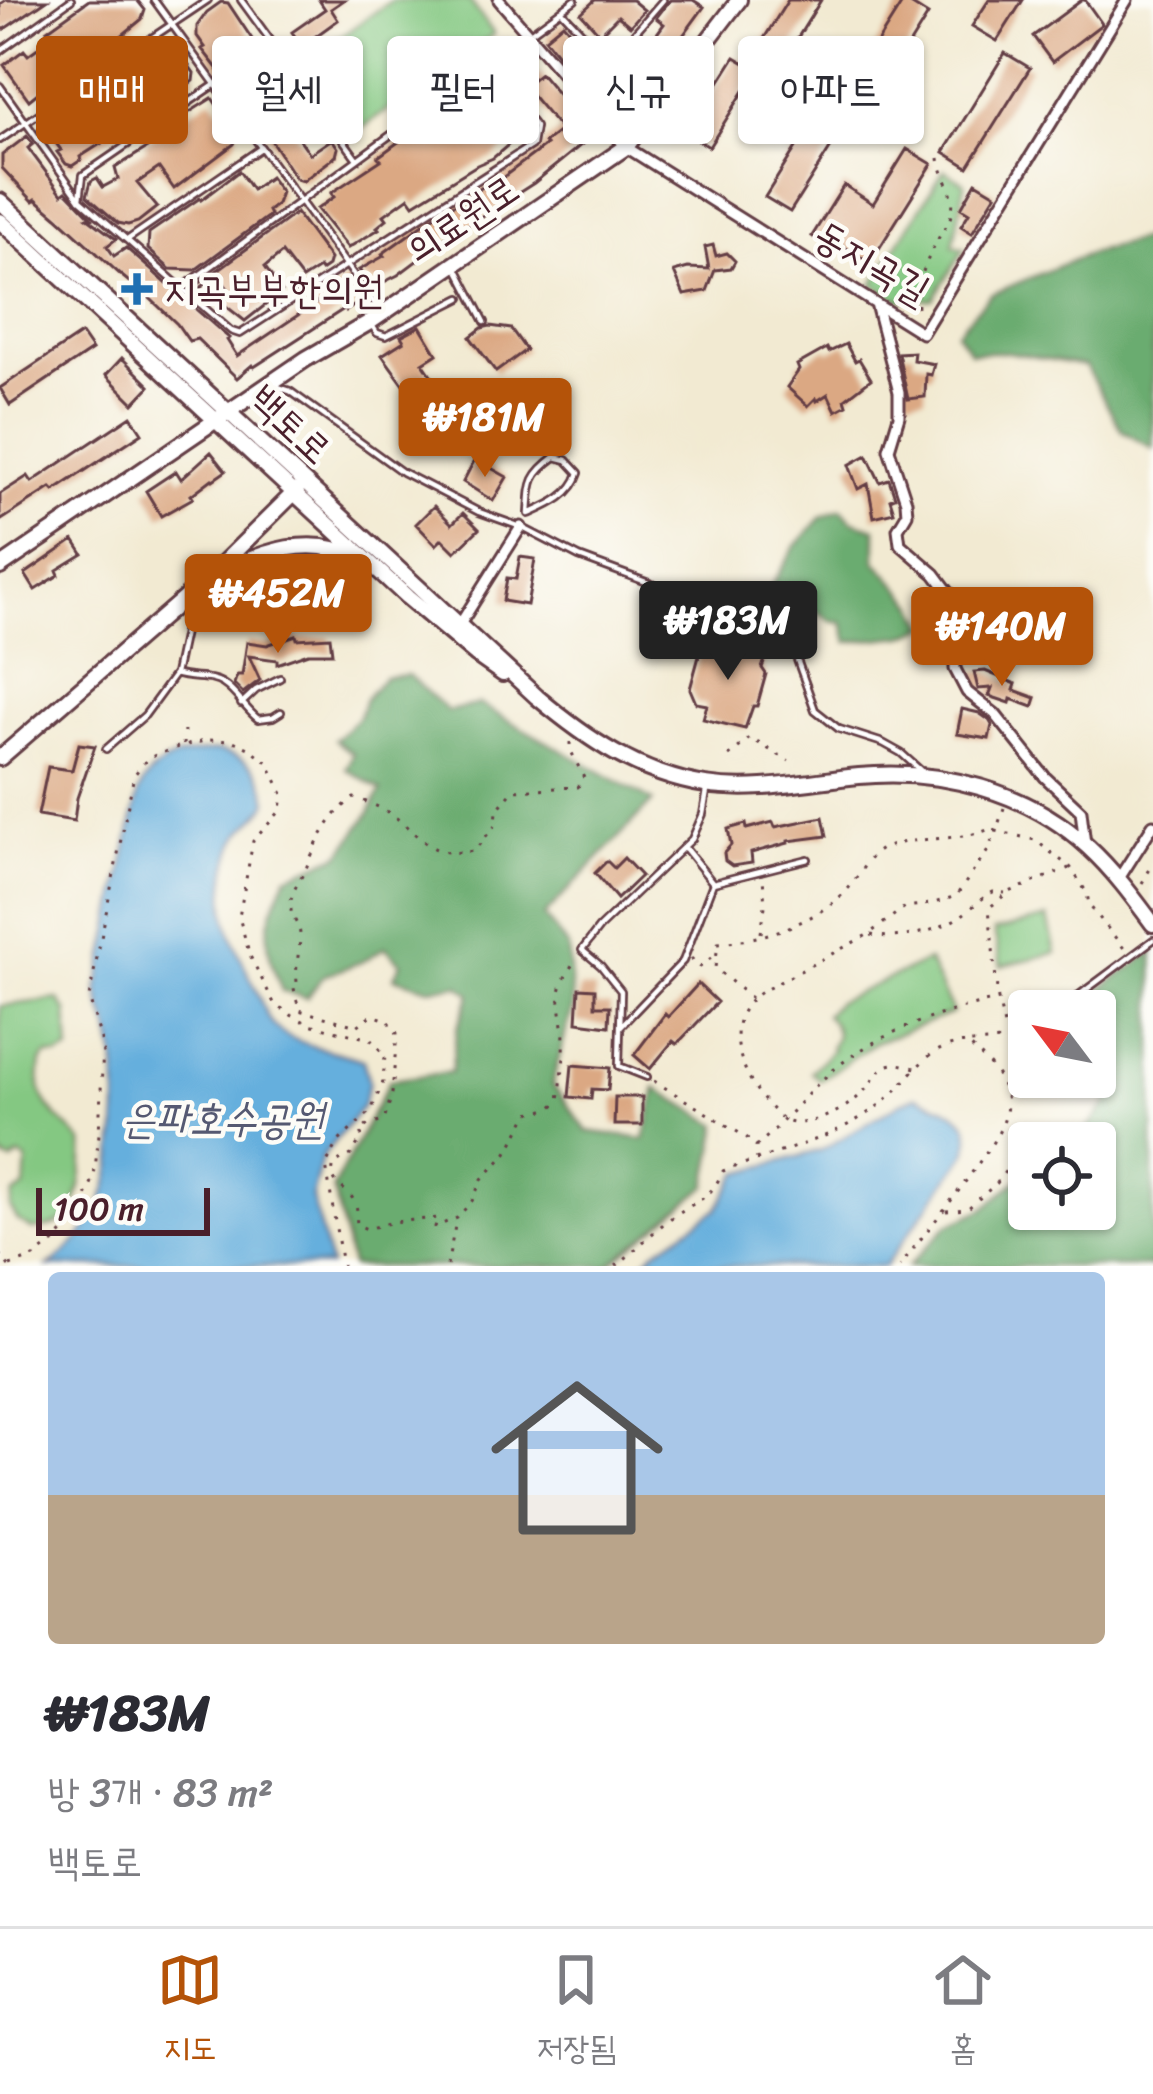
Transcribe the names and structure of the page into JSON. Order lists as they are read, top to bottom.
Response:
{
  "streets": {
    "street": ["의료원로", "동지곡길", "백토로"]
  },
  "crossings": [
    ["의료원로", "동지곡길"],
    ["의료원로", "백토로"]
  ],
  "water": ["은파호수공원"],
  "places": {
    "health": ["지곡부부한의원"]
  },
  "scale_bar": "100 m",
  "north": "top left",
  "page": {
    "chip": [
      "매매",
      "월세",
      "필터",
      "신규",
      "아파트"
    ],
    "price": [
      "₩181M",
      "₩452M",
      "₩183M",
      "₩140M"
    ],
    "scale": "100 m",
    "list": [
      {
        "name": "₩183M",
        "note": "방 3개 · 83 m² · 백토로"
      }
    ],
    "tabs": ["지도", "저장됨", "홈"]
  }
}
